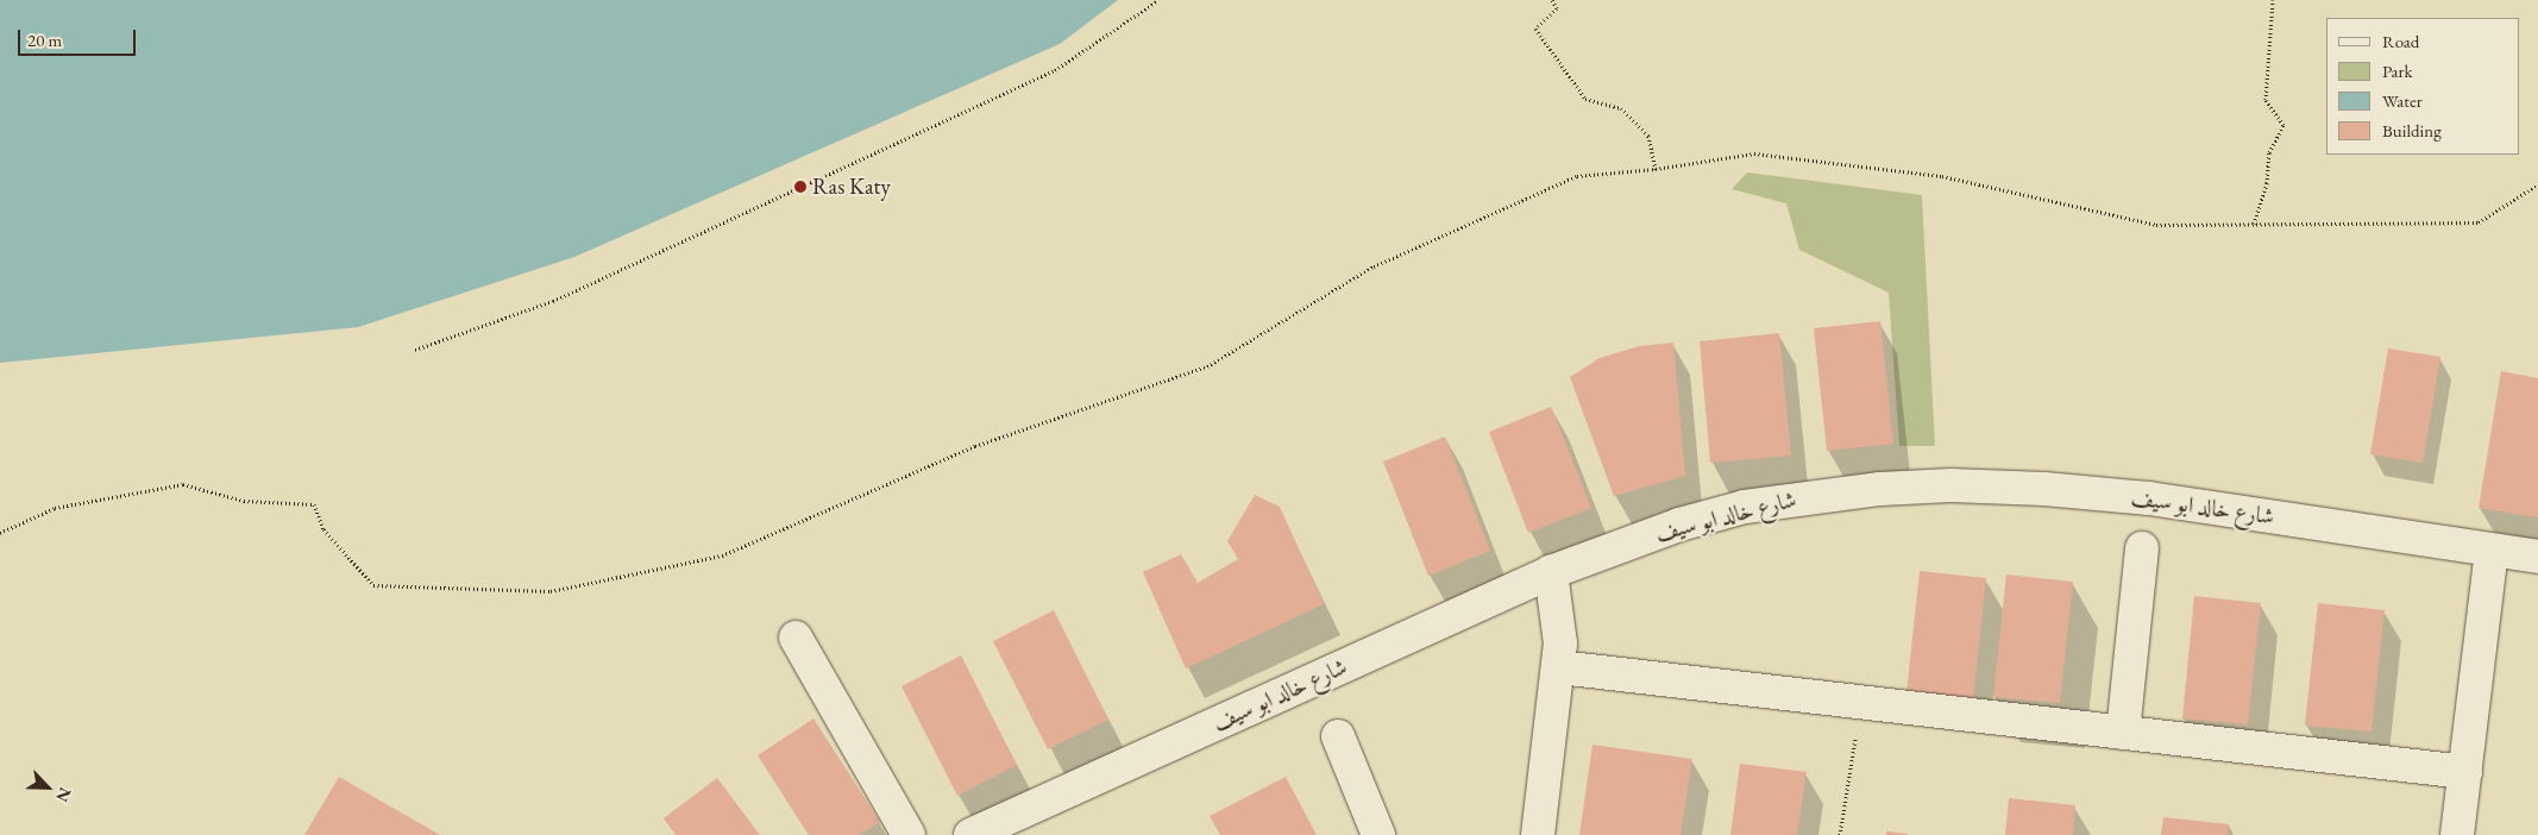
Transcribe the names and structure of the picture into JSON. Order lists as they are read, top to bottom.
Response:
{
  "streets": {
    "street": ["شارع خالد ابو سيف"]
  },
  "places": ["Ras Katy"],
  "legend": [
    "Road",
    "Park",
    "Water",
    "Building"
  ],
  "scale_bar": "20 m",
  "north": "bottom right"
}
